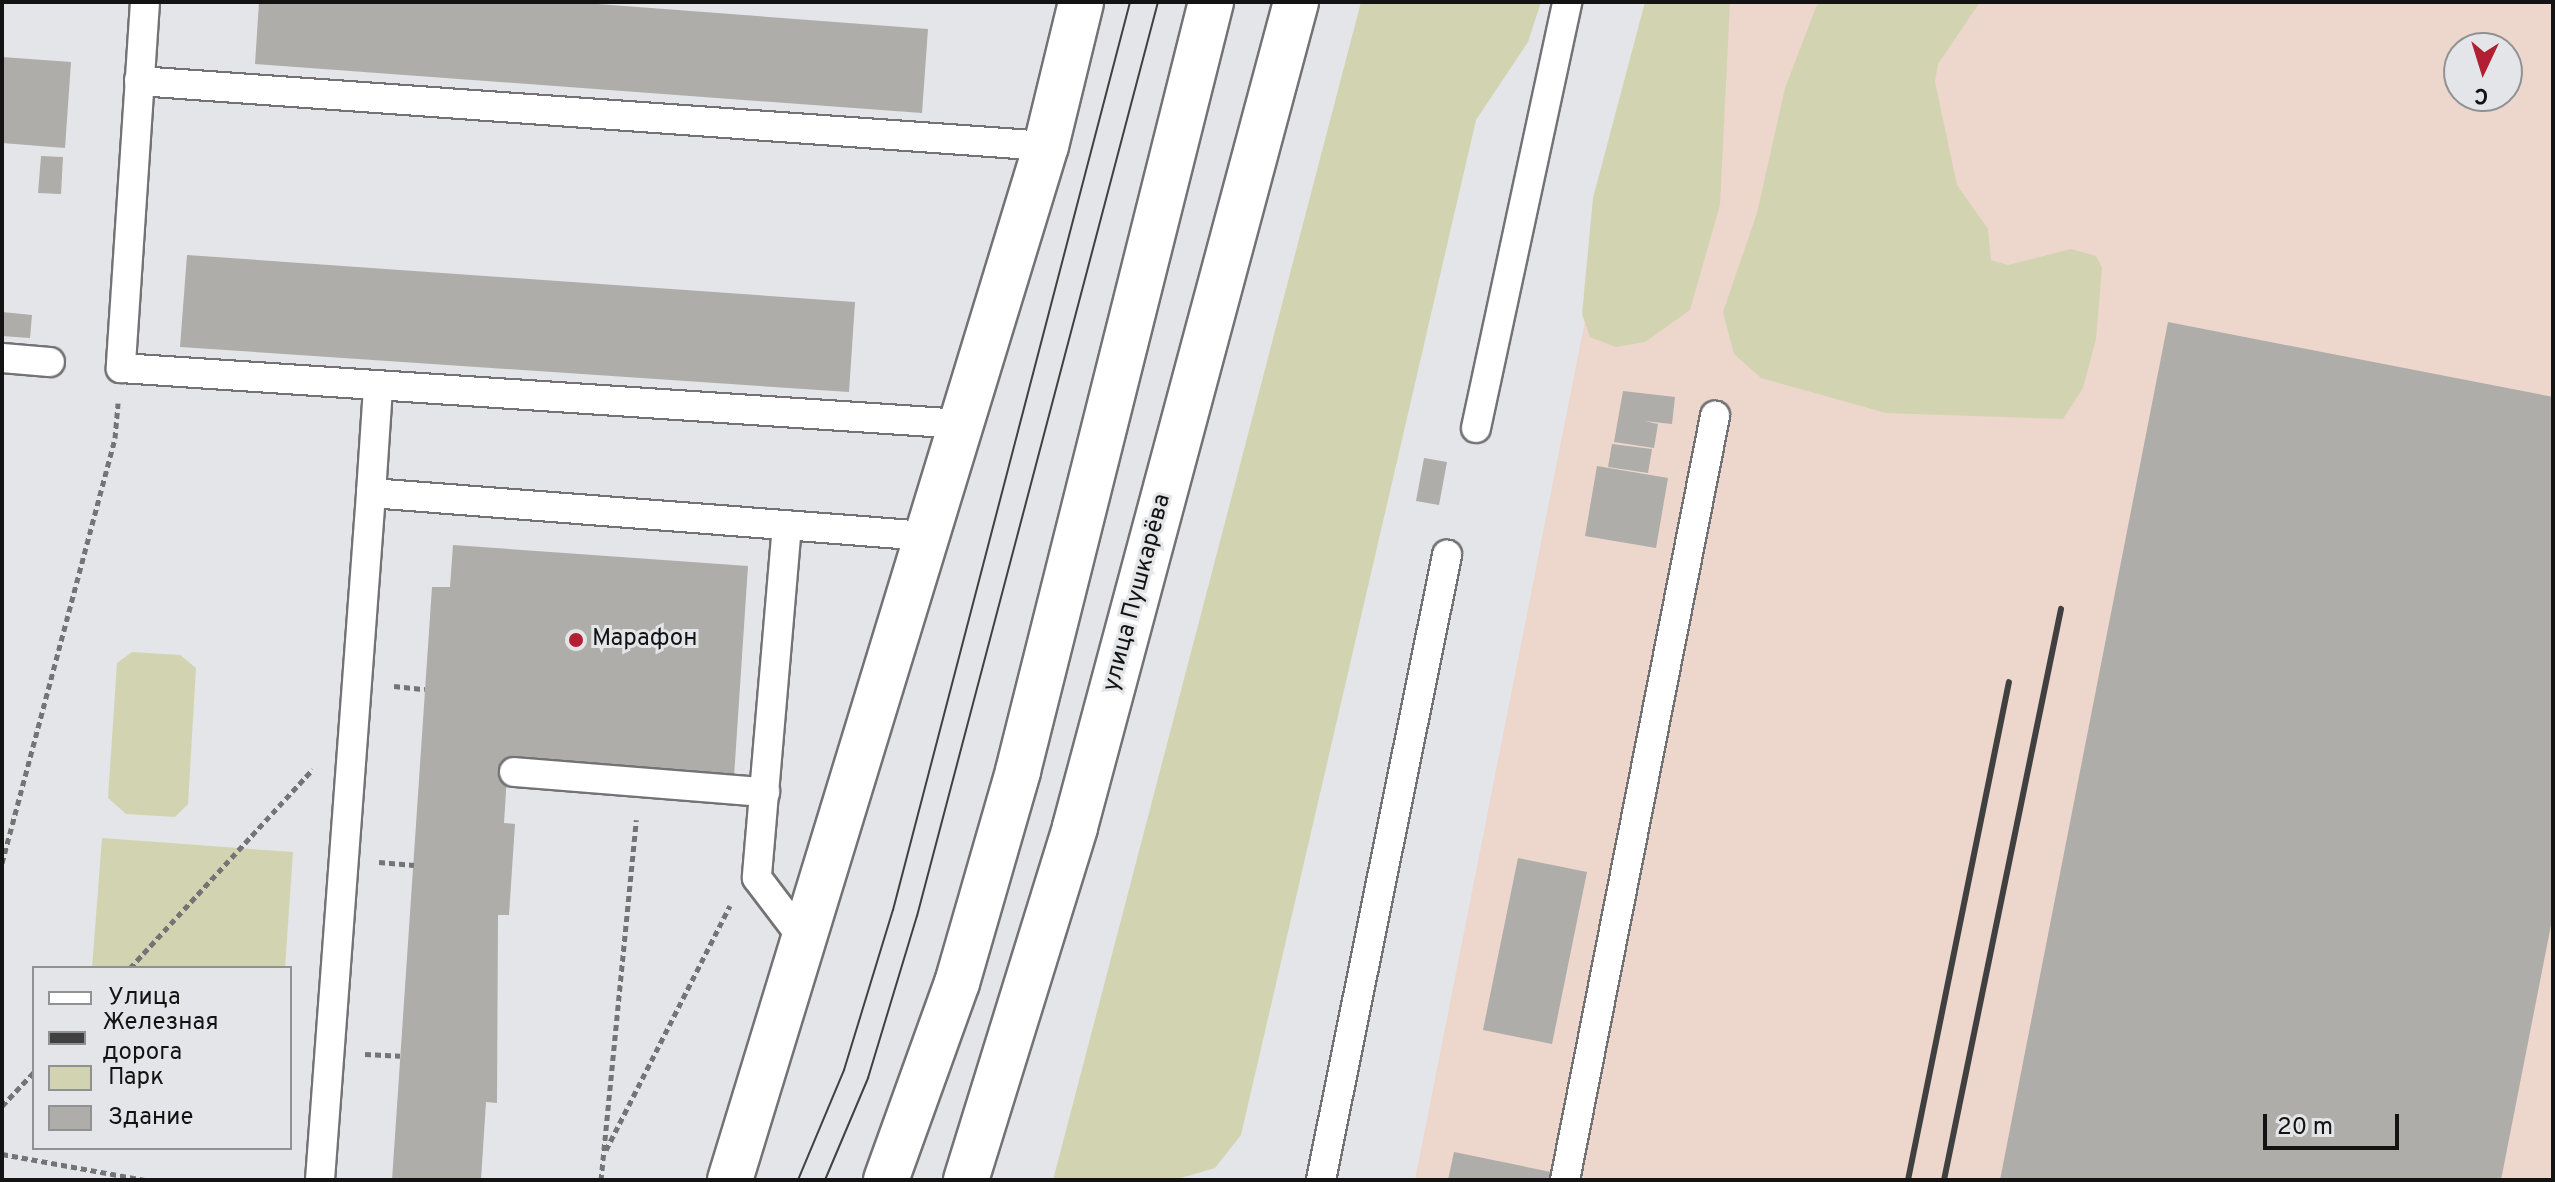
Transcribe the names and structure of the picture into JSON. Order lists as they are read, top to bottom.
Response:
{
  "streets": {
    "main road": ["улица Пушкарёва"]
  },
  "places": ["Марафон"],
  "legend": [
    "Улица",
    "Железная дорога",
    "Парк",
    "Здание"
  ],
  "scale_bar": "20 m",
  "north": "bottom"
}
